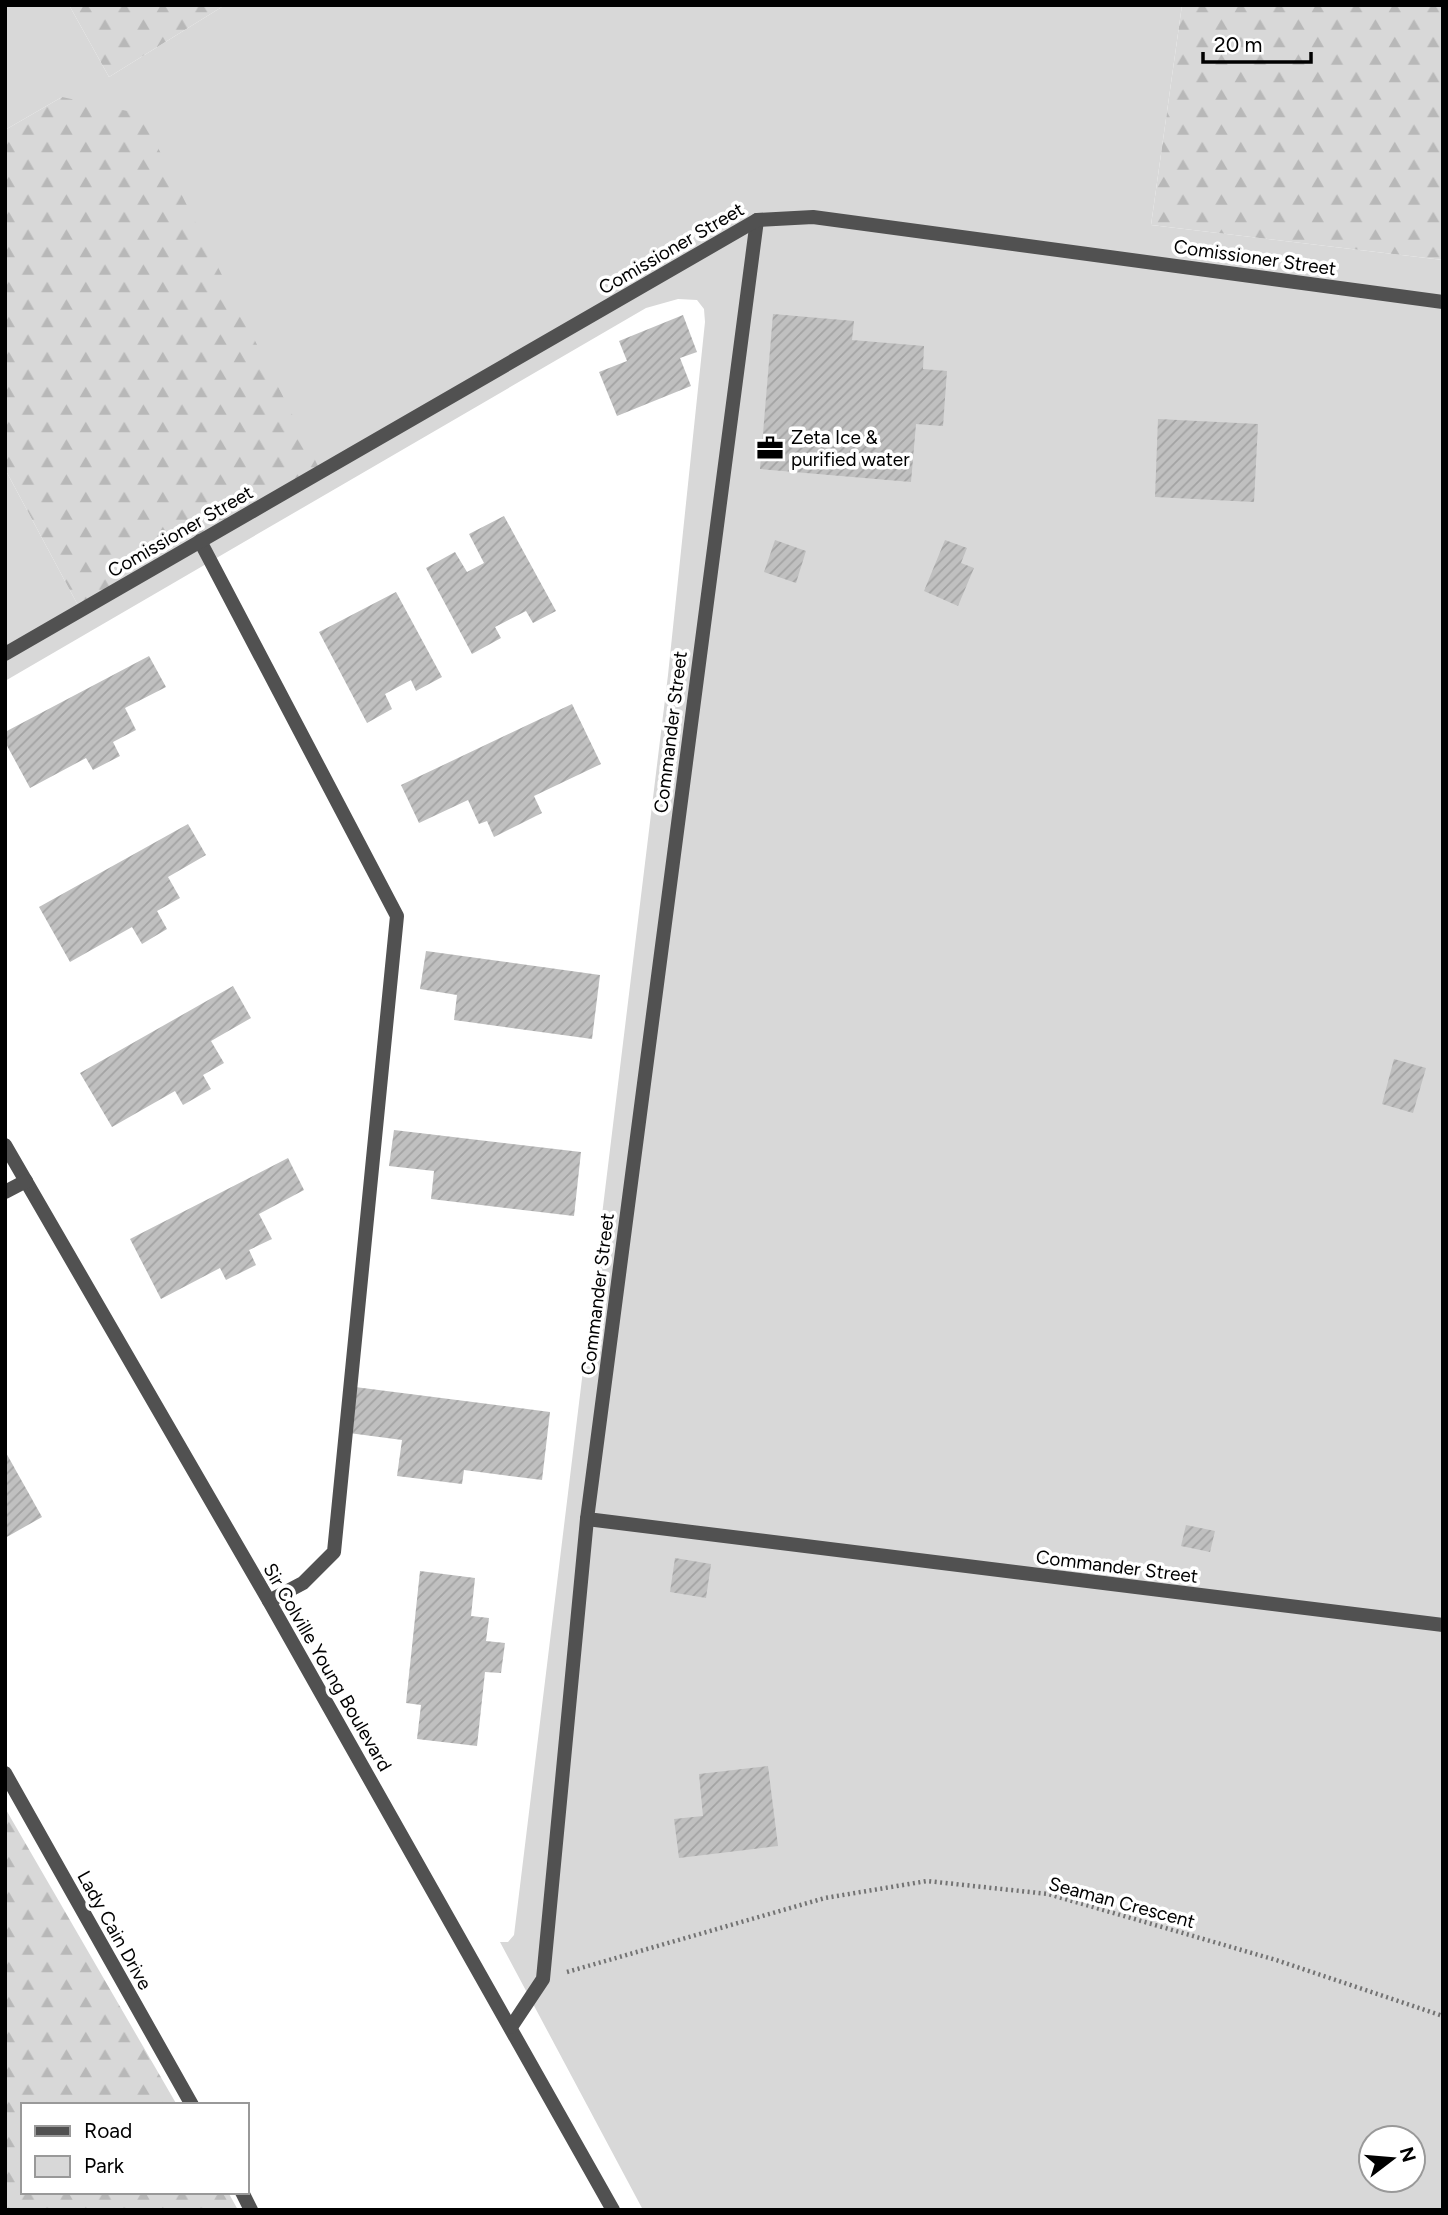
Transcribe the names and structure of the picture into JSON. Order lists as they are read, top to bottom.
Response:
{
  "streets": {
    "street": [
      "Comissioner Street",
      "Commander Street",
      "Sir Colville Young Boulevard",
      "Lady Cain Drive"
    ],
    "path": ["Seaman Crescent"]
  },
  "crossings": [
    ["Comissioner Street", "Commander Street"]
  ],
  "places": {
    "office": ["Zeta Ice & purified water"]
  },
  "legend": ["Road", "Park"],
  "scale_bar": "20 m",
  "north": "right"
}
